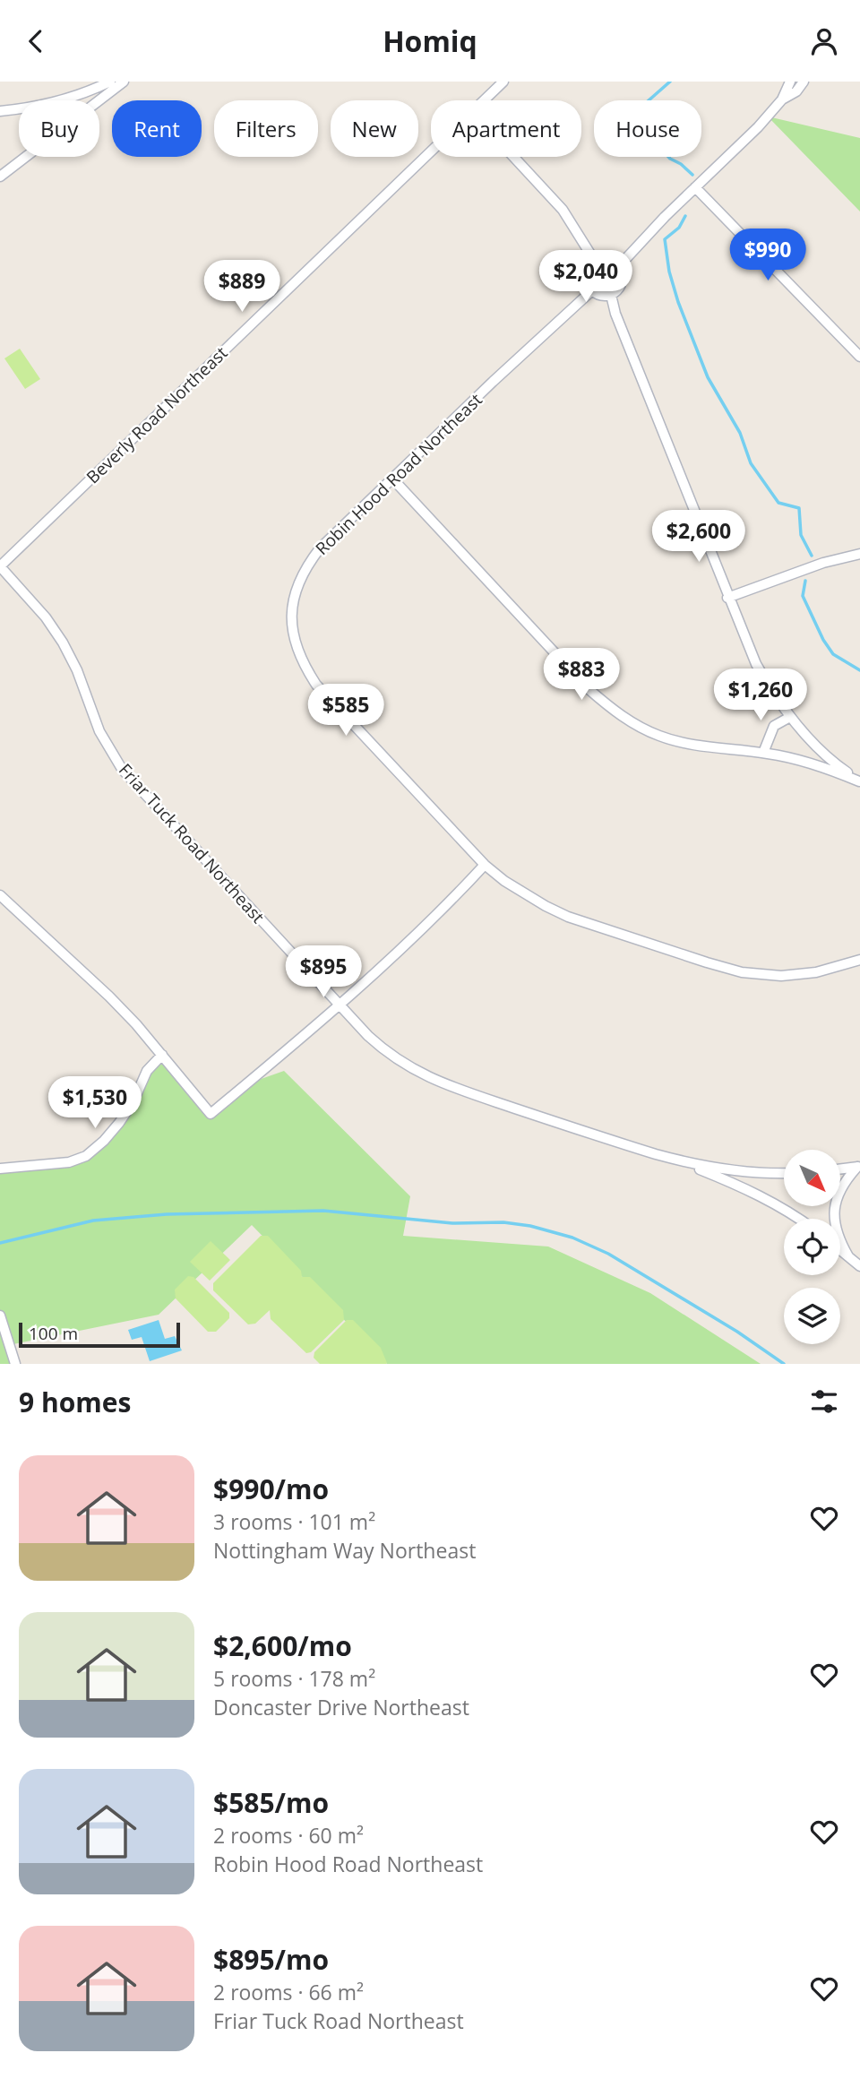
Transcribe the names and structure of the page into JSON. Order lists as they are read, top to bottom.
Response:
{
  "streets": {
    "street": ["Beverly Road Northeast", "Robin Hood Road Northeast", "Friar Tuck Road Northeast"]
  },
  "crossings": [
    ["Beverly Road Northeast", "Friar Tuck Road Northeast"]
  ],
  "scale_bar": "100 m",
  "north": "bottom right",
  "page": {
    "header": "Homiq",
    "chip": [
      "Buy",
      "Rent",
      "Filters",
      "New",
      "Apartment",
      "House"
    ],
    "price": [
      "$990",
      "$2,040",
      "$889",
      "$2,600",
      "$883",
      "$1,260",
      "$585",
      "$895",
      "$1,530"
    ],
    "scale": "100 m",
    "heading": "9 homes",
    "list": [
      {
        "name": "$990/mo",
        "note": "3 rooms · 101 m² · Nottingham Way Northeast"
      },
      {
        "name": "$2,600/mo",
        "note": "5 rooms · 178 m² · Doncaster Drive Northeast"
      },
      {
        "name": "$585/mo",
        "note": "2 rooms · 60 m² · Robin Hood Road Northeast"
      },
      {
        "name": "$895/mo",
        "note": "2 rooms · 66 m² · Friar Tuck Road Northeast"
      }
    ]
  }
}
